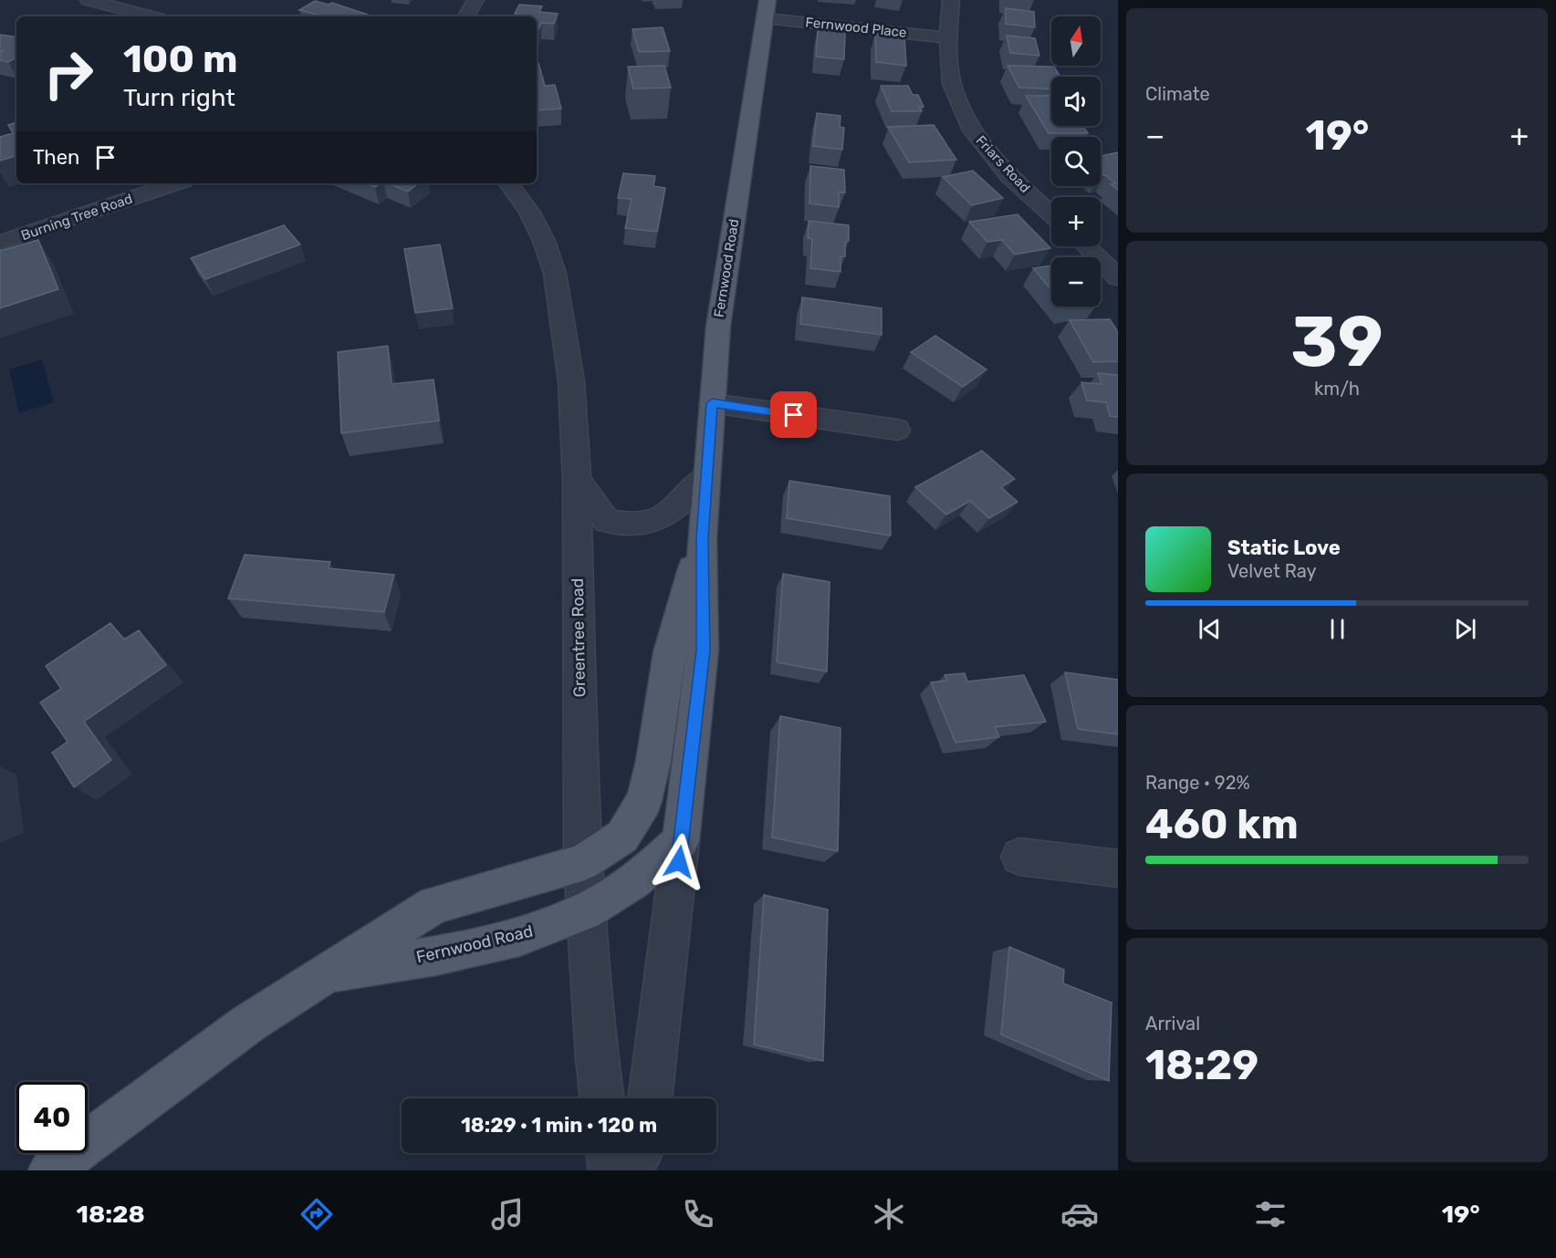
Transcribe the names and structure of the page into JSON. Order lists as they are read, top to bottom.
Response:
{
  "streets": {
    "main road": ["Fernwood Road"],
    "street": [
      "Fernwood Place",
      "Friars Road",
      "Burning Tree Road",
      "Greentree Road"
    ]
  },
  "crossings": [
    ["Fernwood Place", "Friars Road"],
    ["Fernwood Place", "Fernwood Road"],
    ["Fernwood Road", "Greentree Road"]
  ],
  "north": "top",
  "page": {
    "tile": [
      "Climate",
      ["39", "km/h"],
      ["Range · 92%", "460 km"],
      ["Arrival", "18:29"]
    ],
    "map_buttons": ["+", "−"],
    "turn": ["100 m", "Turn right"],
    "heat": ["−", "19°", "+"],
    "then": "Then",
    "song": ["Static Love", "Velvet Ray"],
    "limit": "40",
    "trip": "18:29 · 1 min · 120 m",
    "tabs": ["18:28", "19°"]
  }
}
